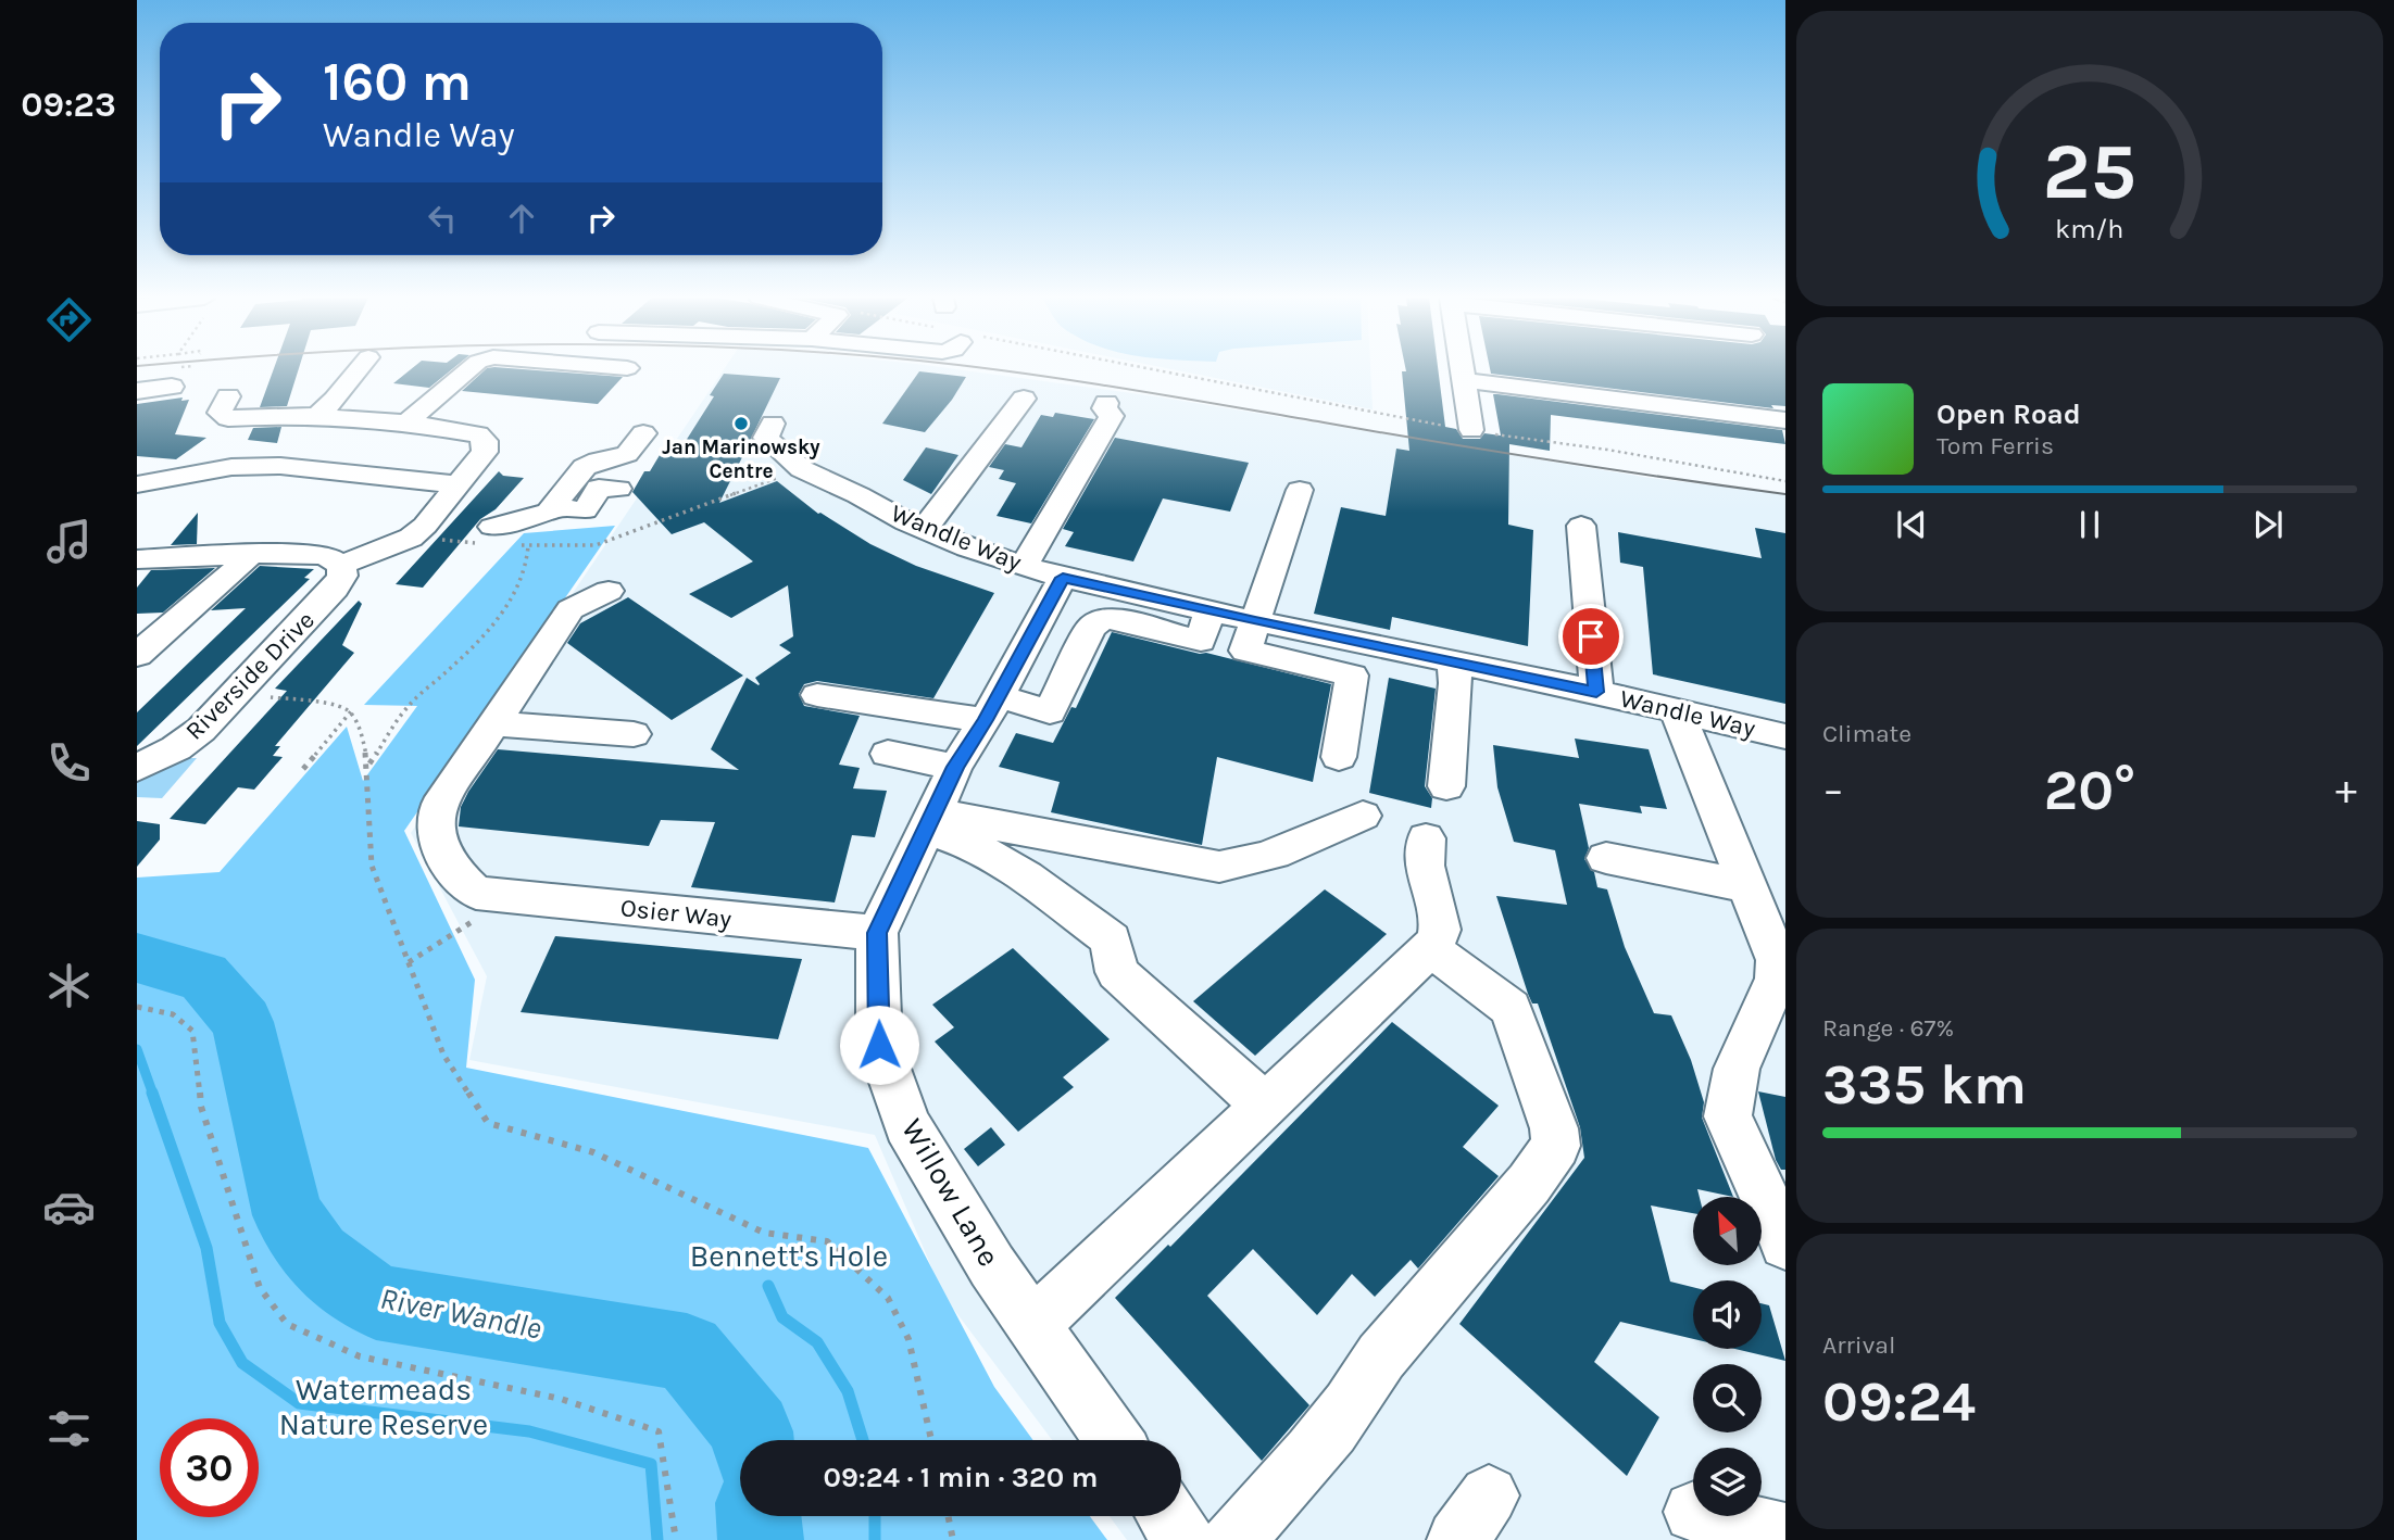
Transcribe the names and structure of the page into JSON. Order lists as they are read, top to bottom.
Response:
{
  "streets": {
    "street": [
      "Wandle Way",
      "Riverside Drive",
      "Osier Way",
      "Willow Lane"
    ]
  },
  "crossings": [
    ["Wandle Way", "Willow Lane"],
    ["Osier Way", "Willow Lane"]
  ],
  "water": ["River Wandle"],
  "parks": ["Bennett's Hole", "Watermeads Nature Reserve"],
  "places": ["Jan Marinowsky Centre"],
  "north": "top left",
  "page": {
    "tabs": "09:23",
    "turn": ["160 m", "Wandle Way"],
    "song": ["Open Road", "Tom Ferris"],
    "tile": [
      "Climate",
      ["Range · 67%", "335 km"],
      ["Arrival", "09:24"]
    ],
    "heat": ["−", "20°", "+"],
    "limit": "30",
    "trip": "09:24 · 1 min · 320 m",
    "gauge": ["25", "km/h"]
  }
}
